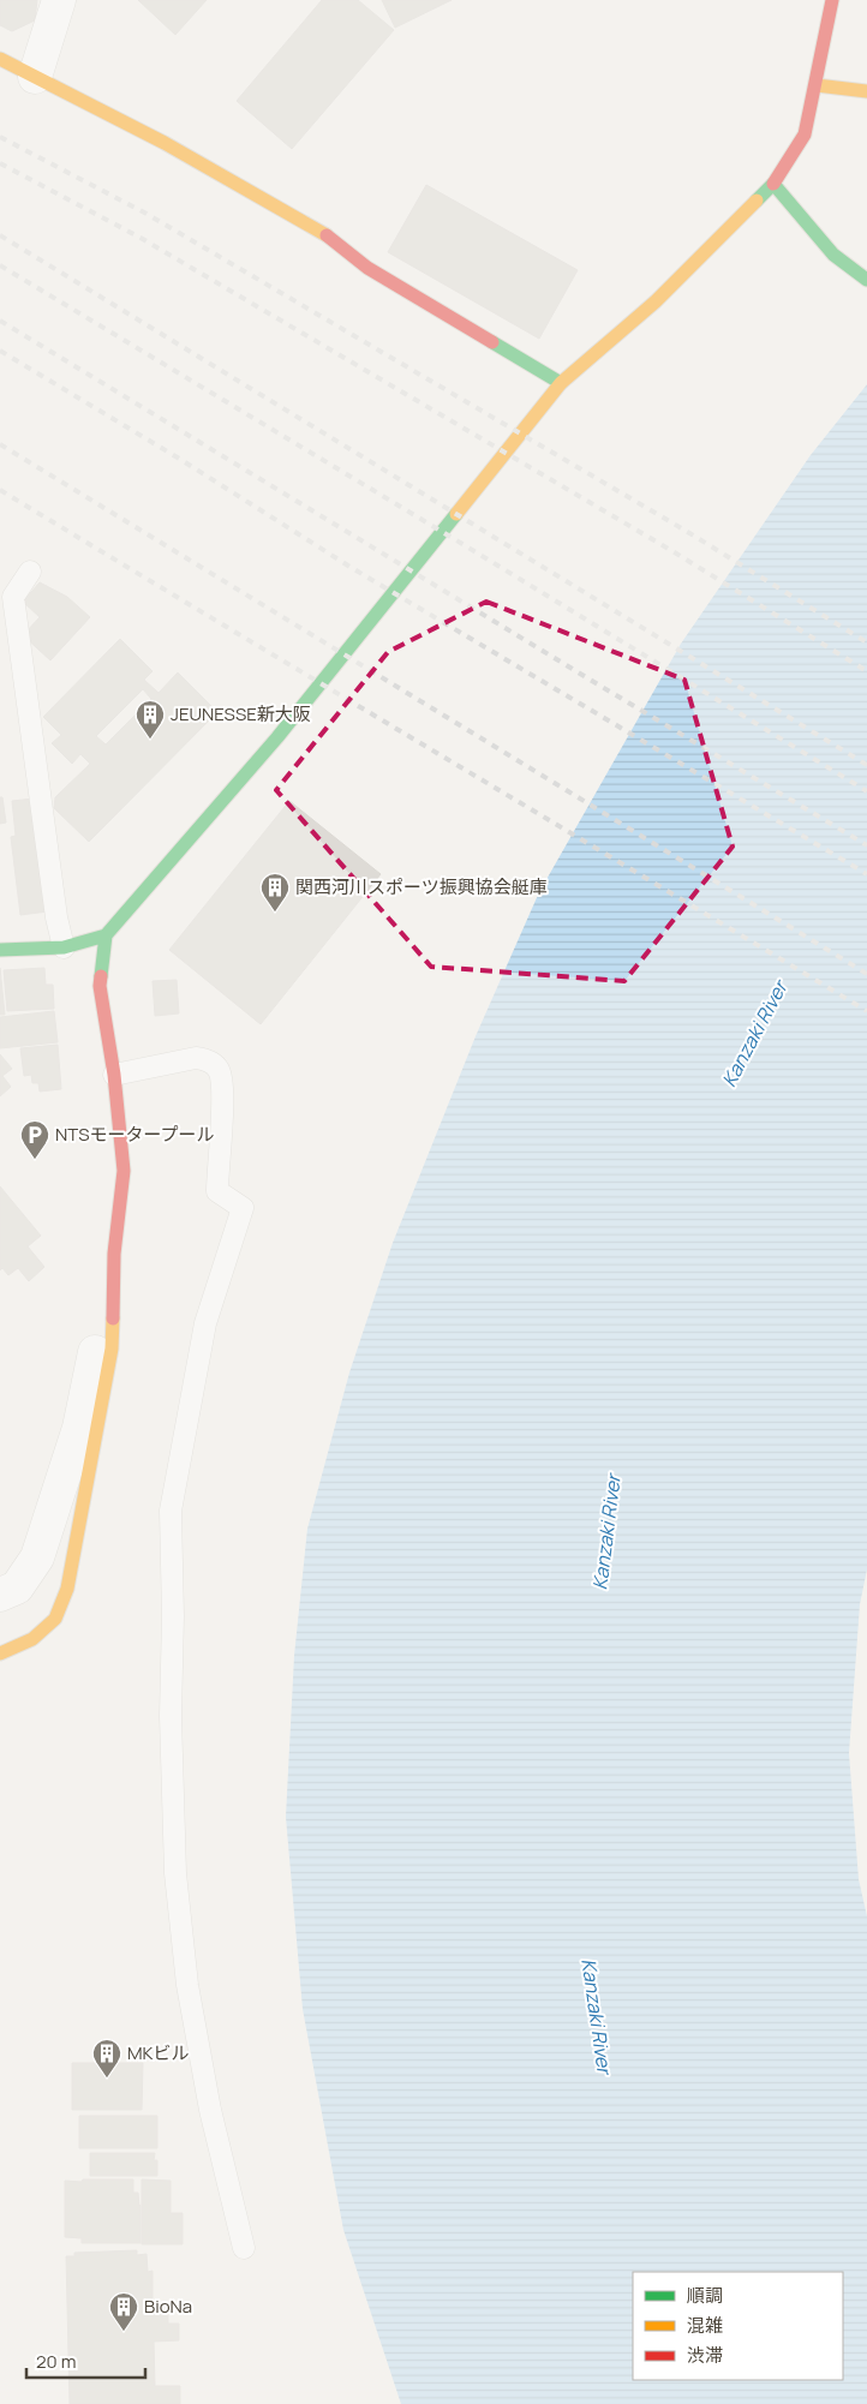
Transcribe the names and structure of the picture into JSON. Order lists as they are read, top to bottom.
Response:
{
  "water": ["Kanzaki River"],
  "places": {
    "building": [
      "JEUNESSE新大阪",
      "関西河川スポーツ振興協会艇庫",
      "MKビル",
      "BioNa"
    ],
    "parking": ["NTSモータープール"]
  },
  "legend": ["順調", "混雑", "渋滞"],
  "scale_bar": "20 m"
}
